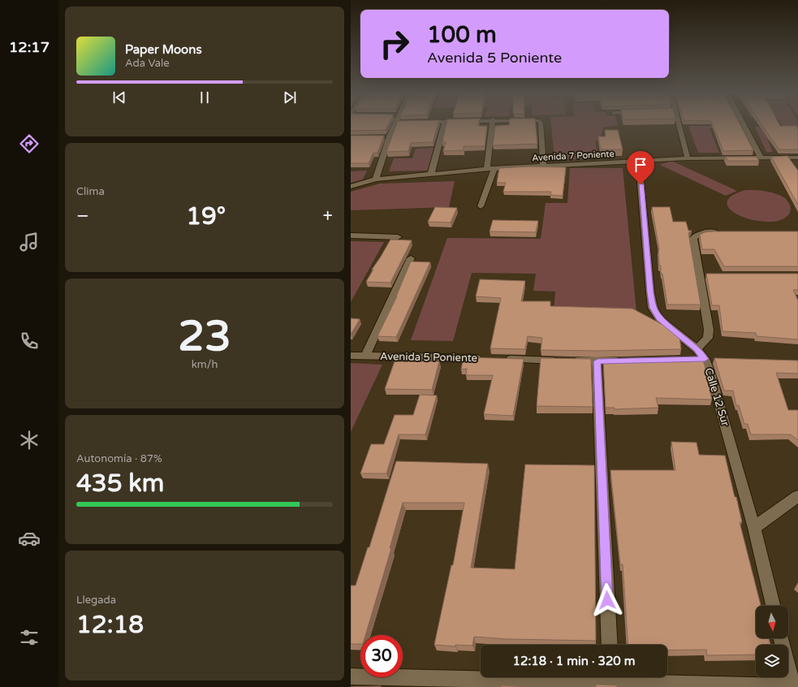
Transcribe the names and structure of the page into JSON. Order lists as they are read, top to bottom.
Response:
{
  "streets": {
    "street": ["Avenida 7 Poniente", "Avenida 5 Poniente", "Calle 12 Sur"]
  },
  "crossings": [
    ["Avenida 7 Poniente", "Calle 12 Sur"]
  ],
  "north": "bottom",
  "page": {
    "tabs": "12:17",
    "turn": ["100 m", "Avenida 5 Poniente"],
    "song": ["Paper Moons", "Ada Vale"],
    "tile": [
      "Clima",
      ["23", "km/h"],
      ["Autonomía · 87%", "435 km"],
      ["Llegada", "12:18"]
    ],
    "heat": ["−", "19°", "+"],
    "limit": "30",
    "trip": "12:18 · 1 min · 320 m"
  }
}
